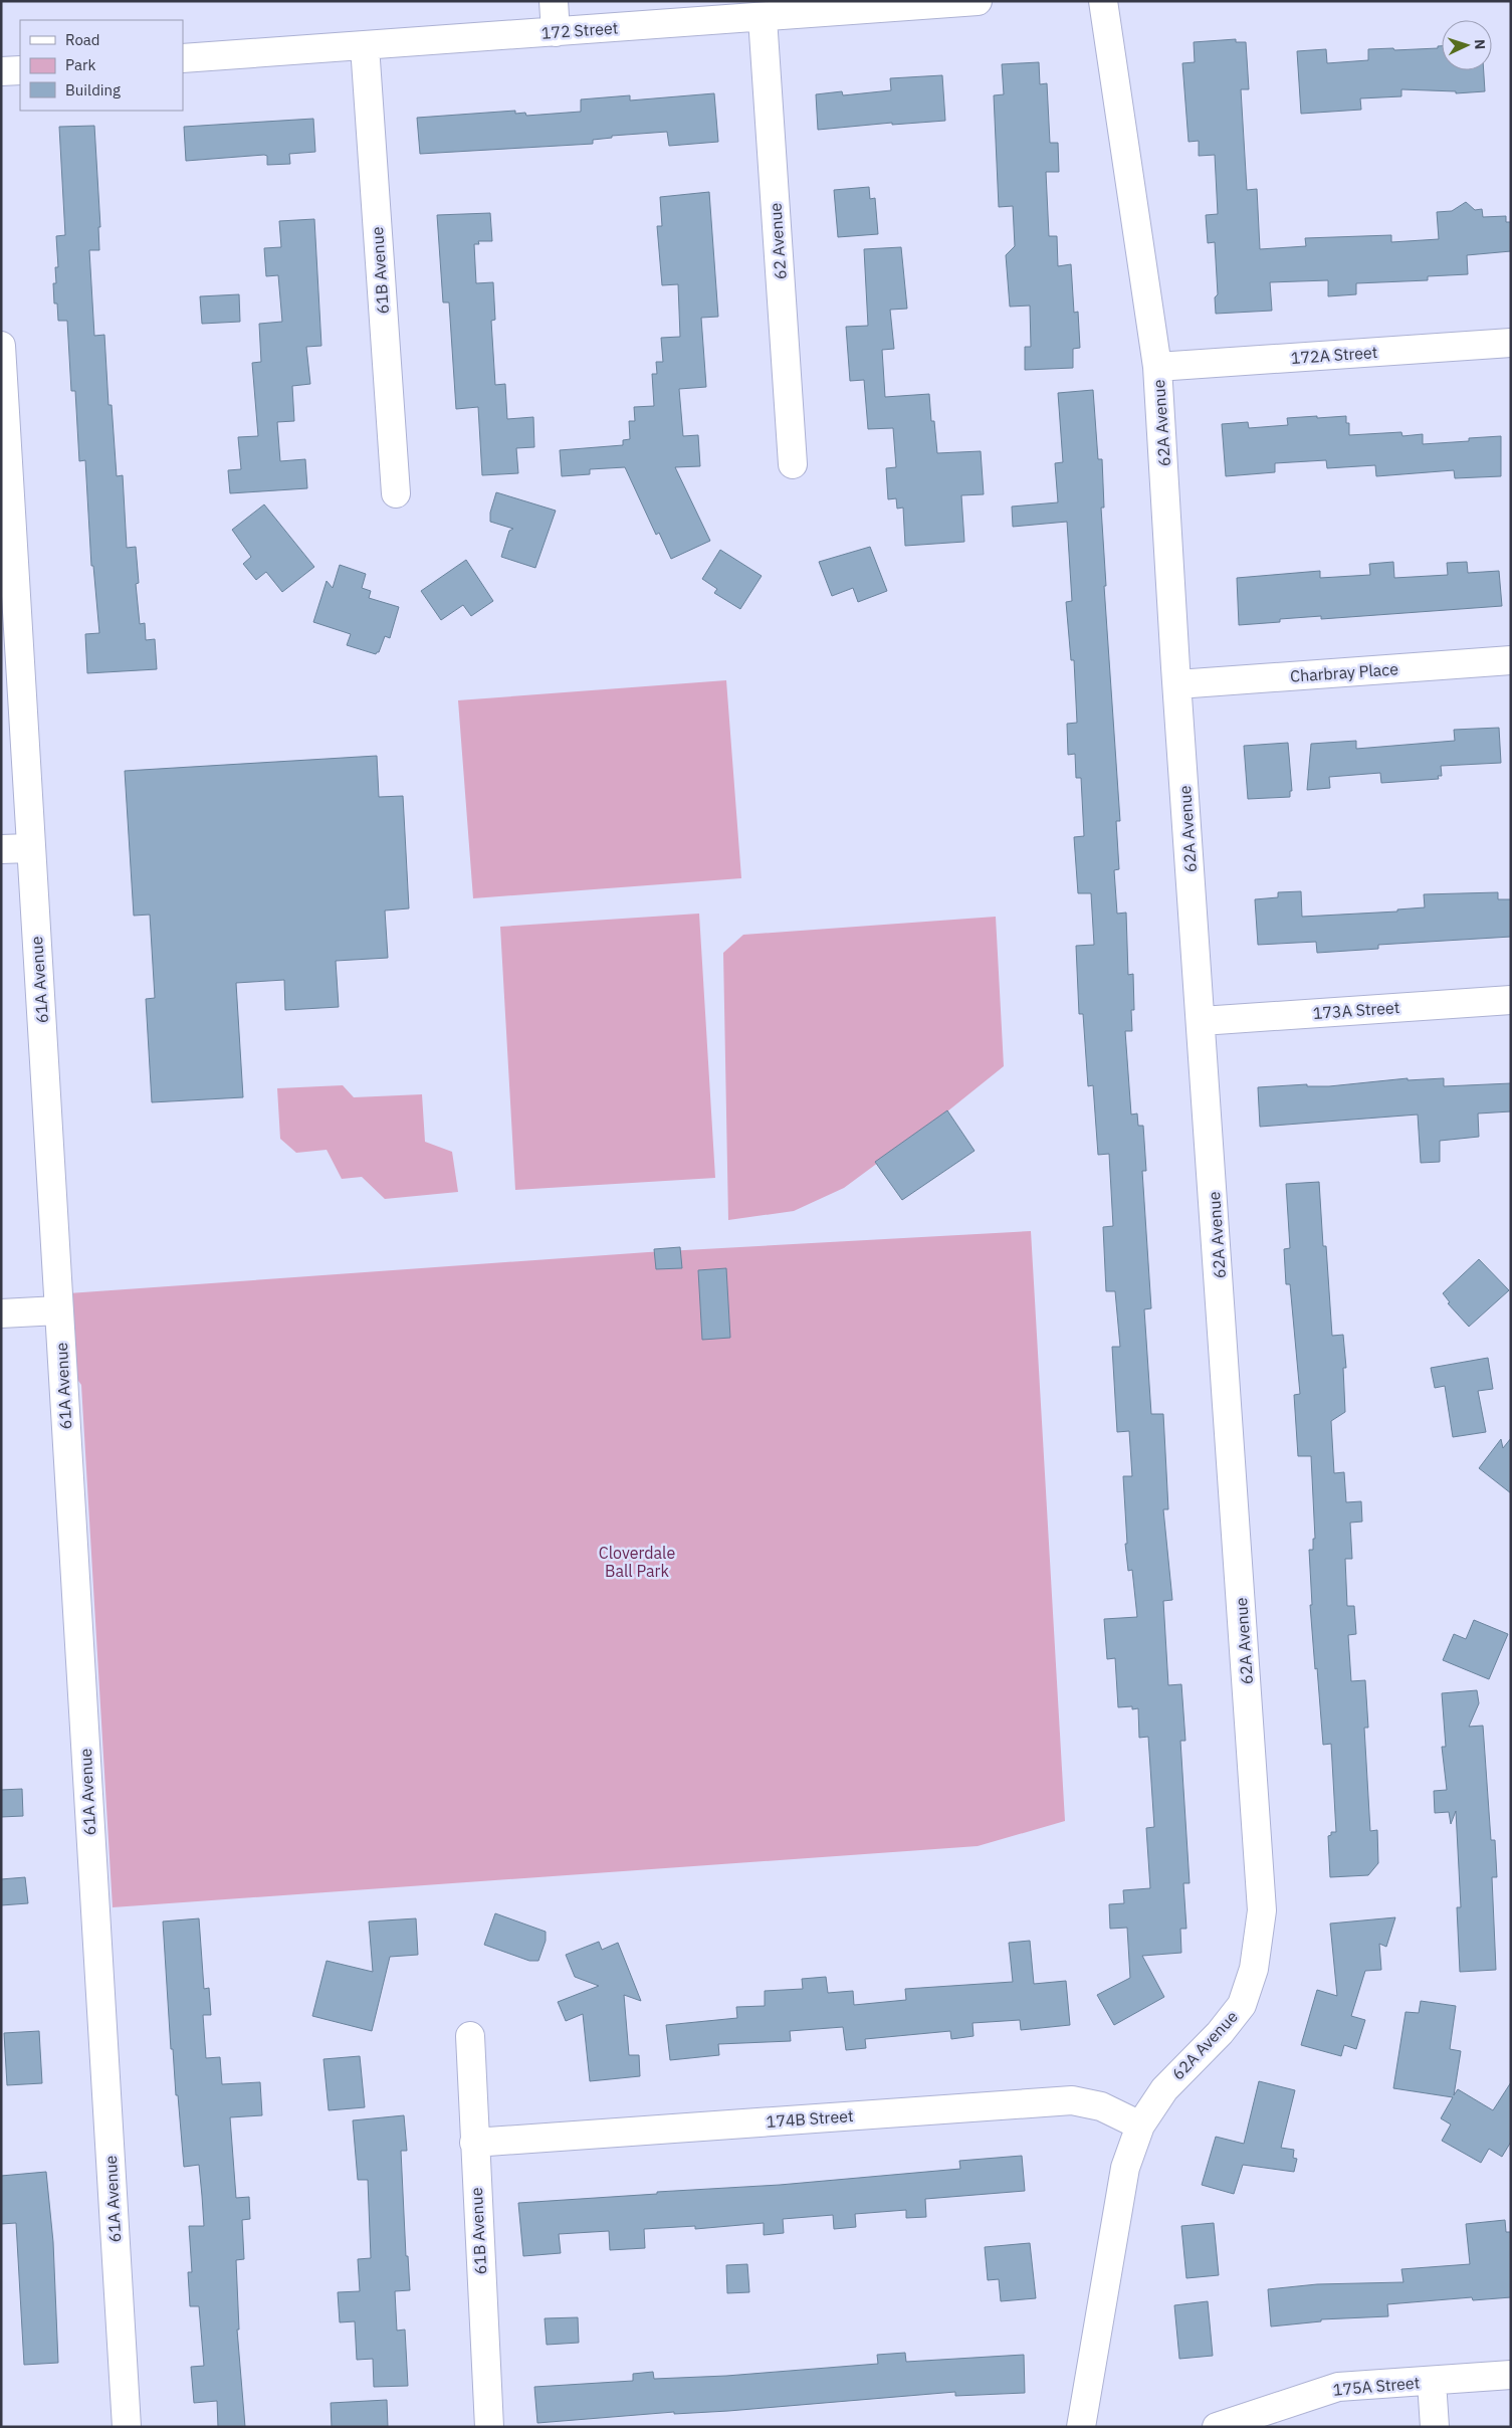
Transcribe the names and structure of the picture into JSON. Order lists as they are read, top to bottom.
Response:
{
  "streets": {
    "street": [
      "172 Street",
      "62 Avenue",
      "61B Avenue",
      "172A Street",
      "62A Avenue",
      "Charbray Place",
      "61A Avenue",
      "173A Street",
      "174B Street",
      "175A Street"
    ]
  },
  "crossings": [
    ["172 Street", "62 Avenue"],
    ["172 Street", "61B Avenue"],
    ["61B Avenue", "174B Street"],
    ["172A Street", "62A Avenue"],
    ["62A Avenue", "Charbray Place"],
    ["62A Avenue", "173A Street"],
    ["62A Avenue", "174B Street"]
  ],
  "parks": ["Cloverdale Ball Park"],
  "legend": ["Road", "Park", "Building"],
  "north": "right"
}
